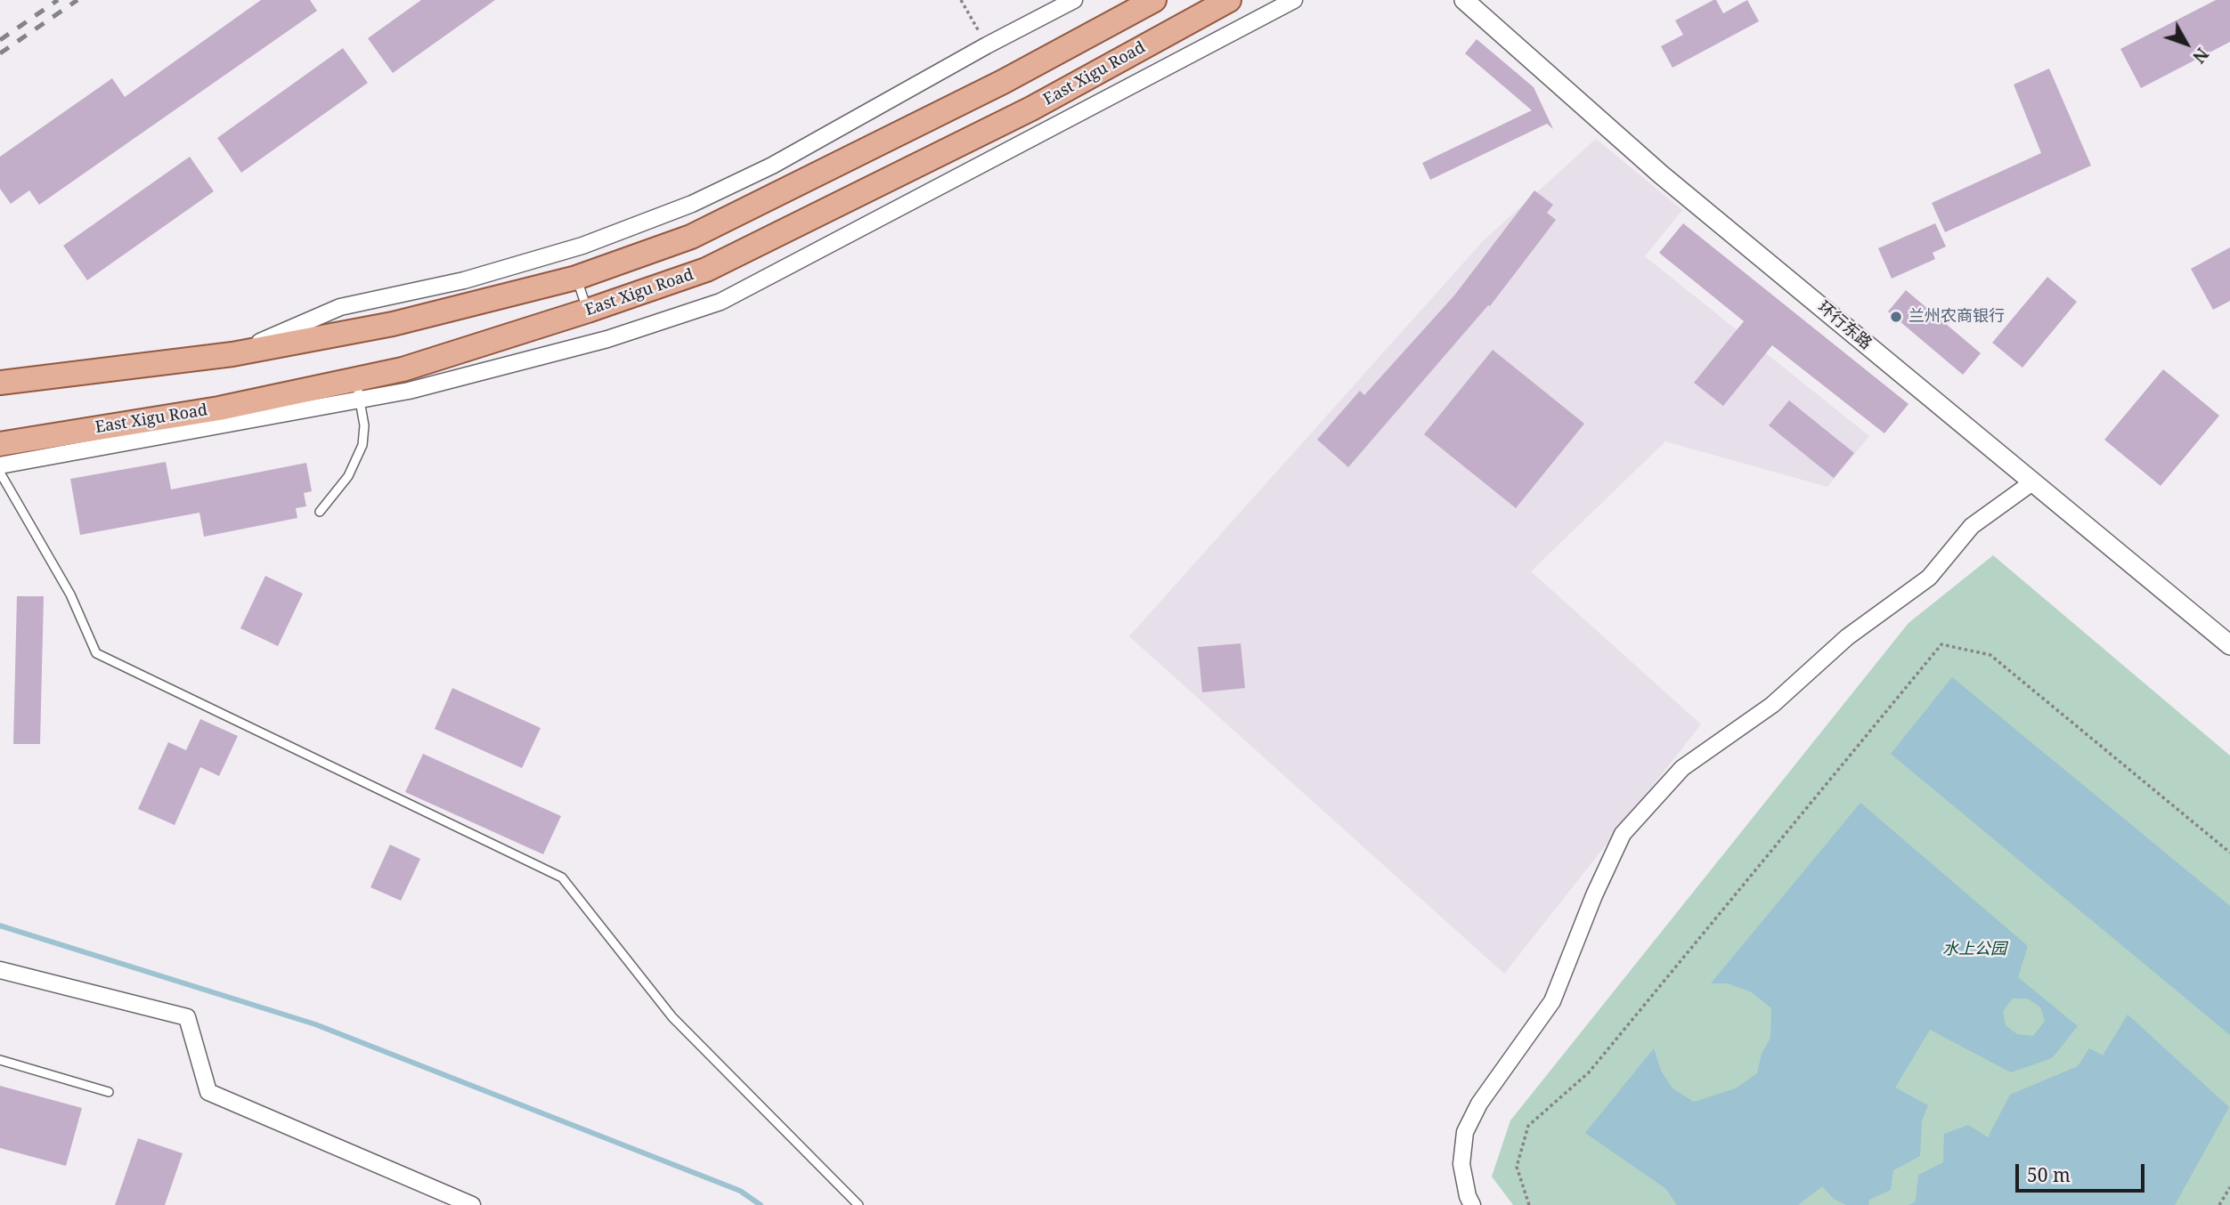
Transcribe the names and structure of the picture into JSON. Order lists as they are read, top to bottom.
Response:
{
  "streets": {
    "main road": ["East Xigu Road"],
    "street": ["环行东路"]
  },
  "parks": ["水上公园"],
  "places": ["兰州农商银行"],
  "scale_bar": "50 m",
  "north": "bottom right"
}
